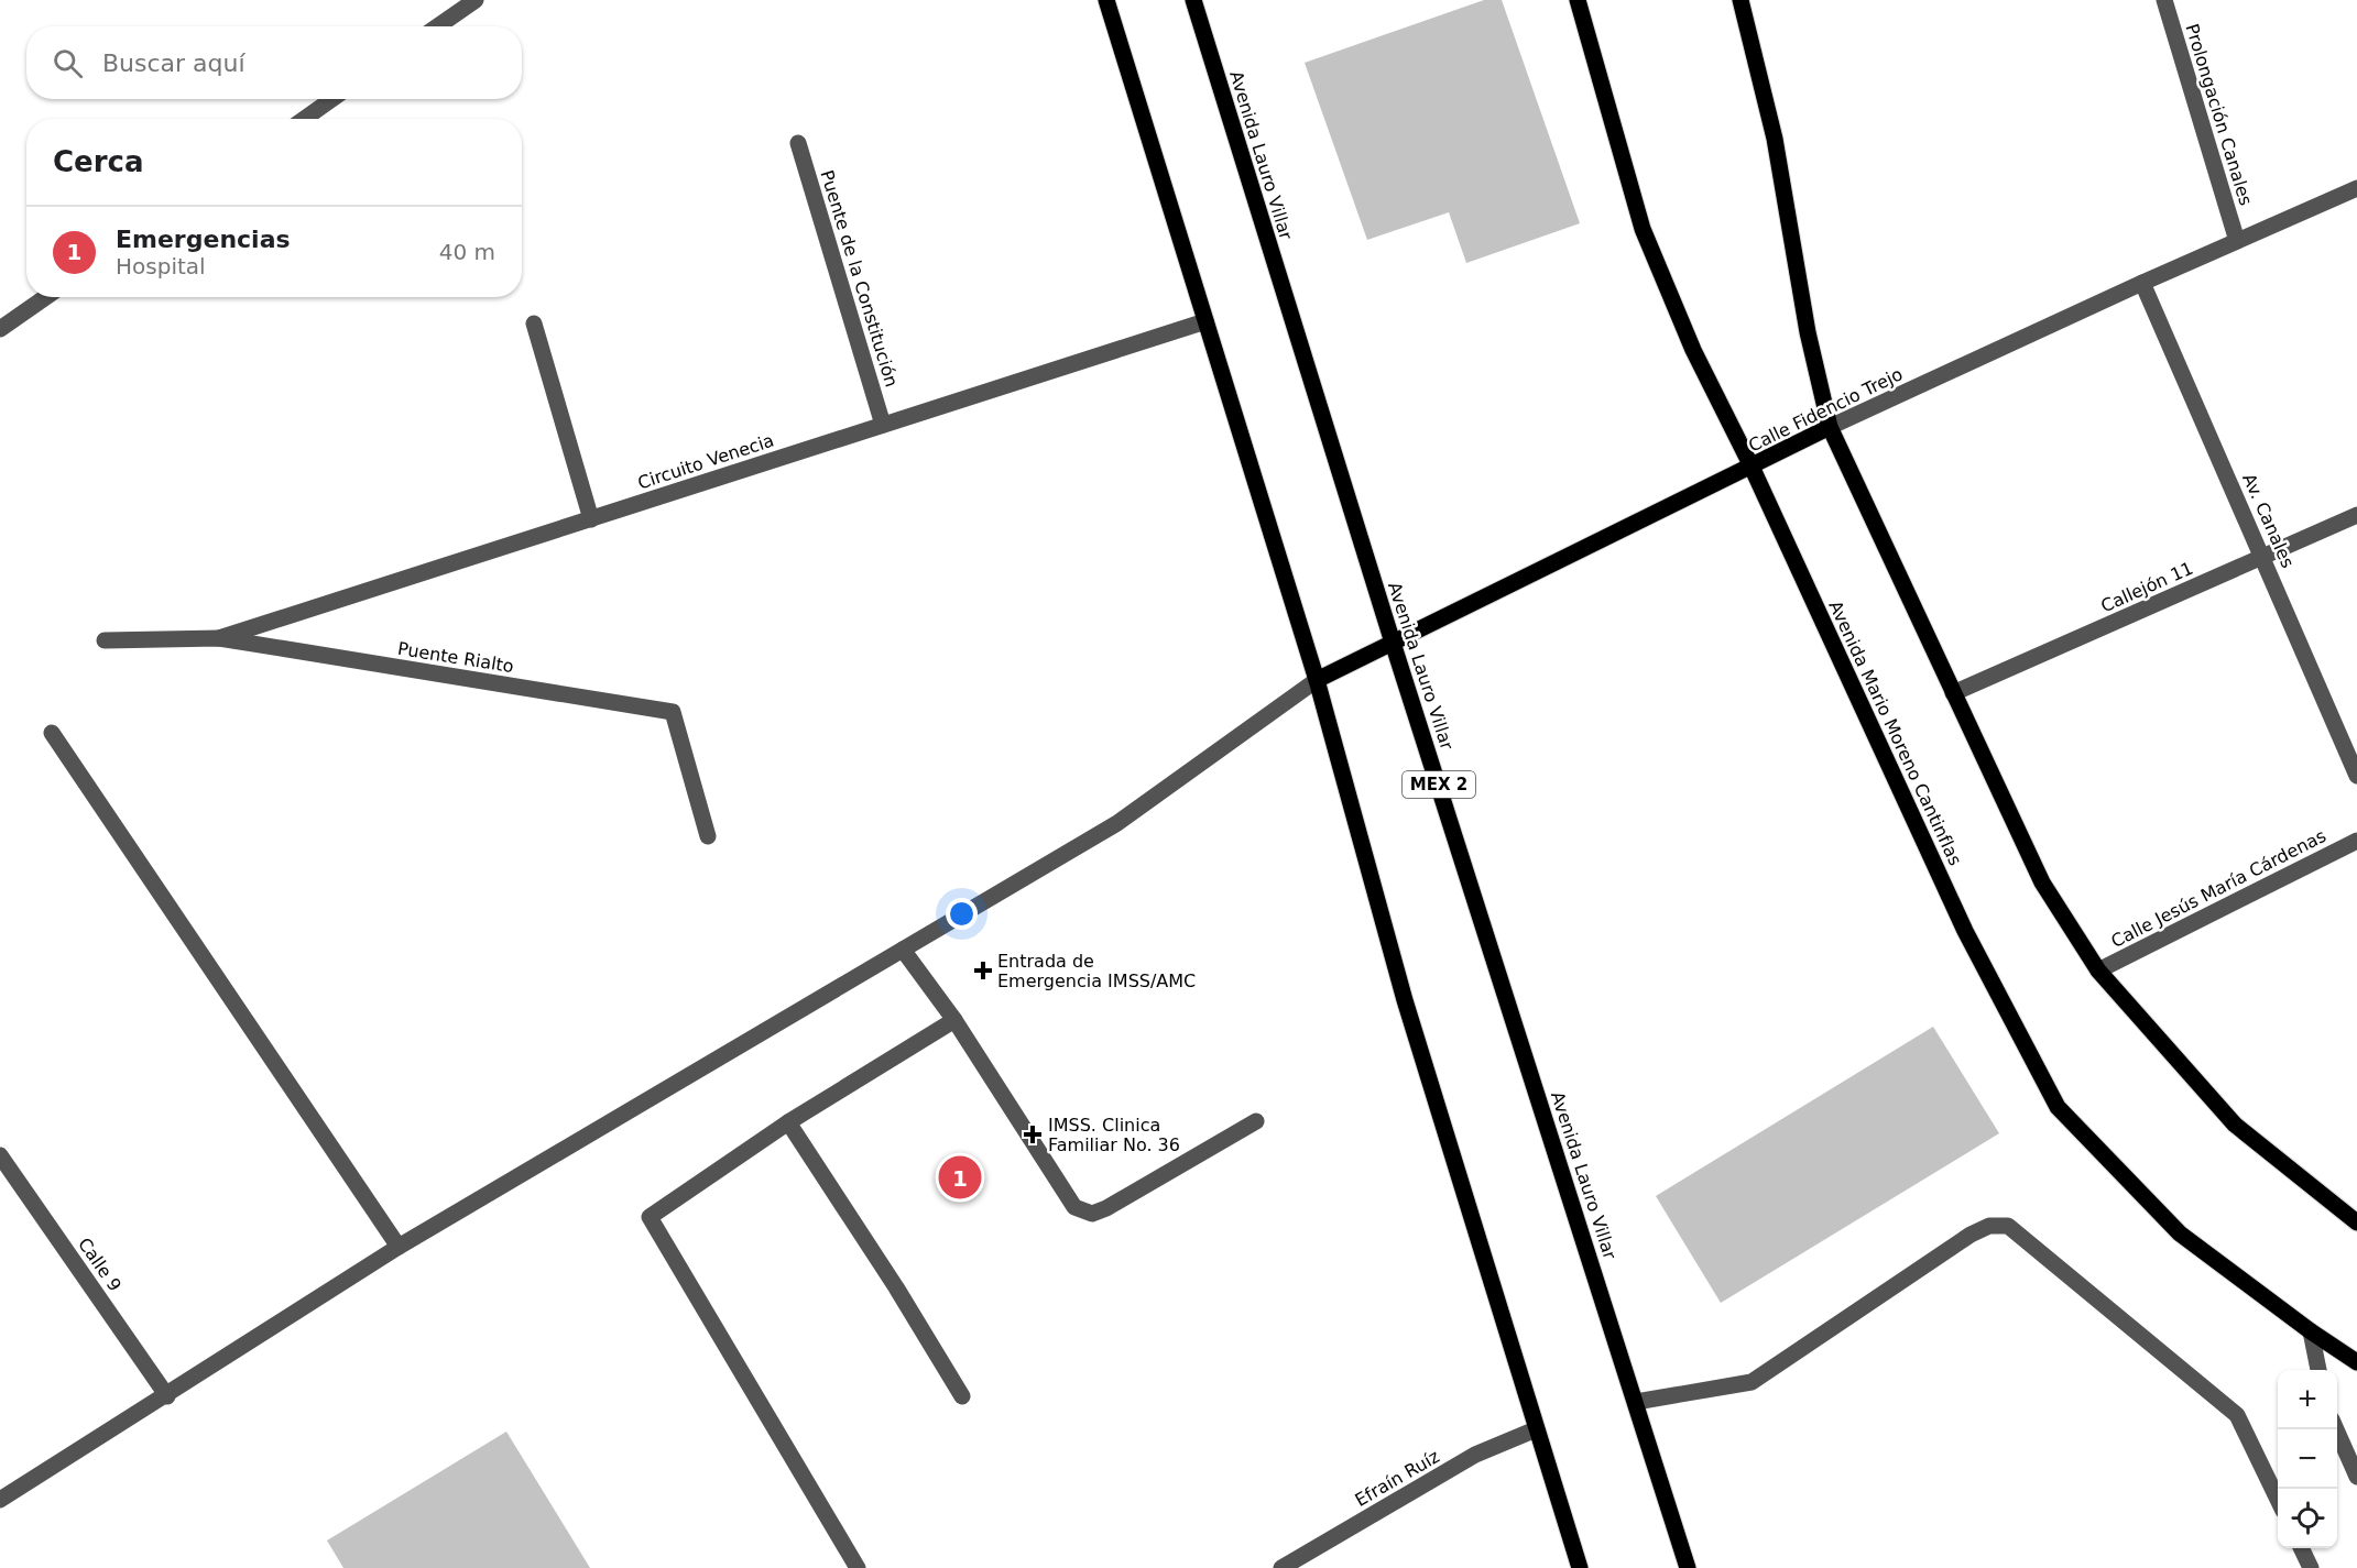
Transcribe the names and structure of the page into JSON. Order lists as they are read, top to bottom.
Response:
{
  "streets": {
    "main road": [
      "Avenida Lauro Villar",
      "Calle Fidencio Trejo",
      "Avenida Mario Moreno Cantinflas",
      "MEX 2"
    ],
    "street": [
      "Prolongación Canales",
      "Puente de la Constitución",
      "Circuito Venecia",
      "Av. Canales",
      "Callejón 11",
      "Puente Rialto",
      "Calle Jesús María Cárdenas",
      "Calle 9",
      "Efraín Ruíz"
    ]
  },
  "crossings": [
    ["Prolongación Canales", "Calle Fidencio Trejo"],
    ["Avenida Lauro Villar", "Calle Fidencio Trejo"],
    ["Puente de la Constitución", "Circuito Venecia"],
    ["Calle Fidencio Trejo", "Av. Canales"],
    ["Calle Fidencio Trejo", "Avenida Mario Moreno Cantinflas"],
    ["Circuito Venecia", "Puente Rialto"],
    ["Av. Canales", "Callejón 11"]
  ],
  "places": {
    "health": ["Entrada de Emergencia IMSS/AMC", "IMSS. Clinica Familiar No. 36"]
  },
  "page": {
    "search": "Buscar aquí",
    "heading": "Cerca",
    "list": [
      {
        "mark": "1",
        "name": "Emergencias",
        "note": "Hospital",
        "value": "40 m"
      }
    ],
    "pins": "1",
    "map_buttons": ["+", "−"]
  }
}
